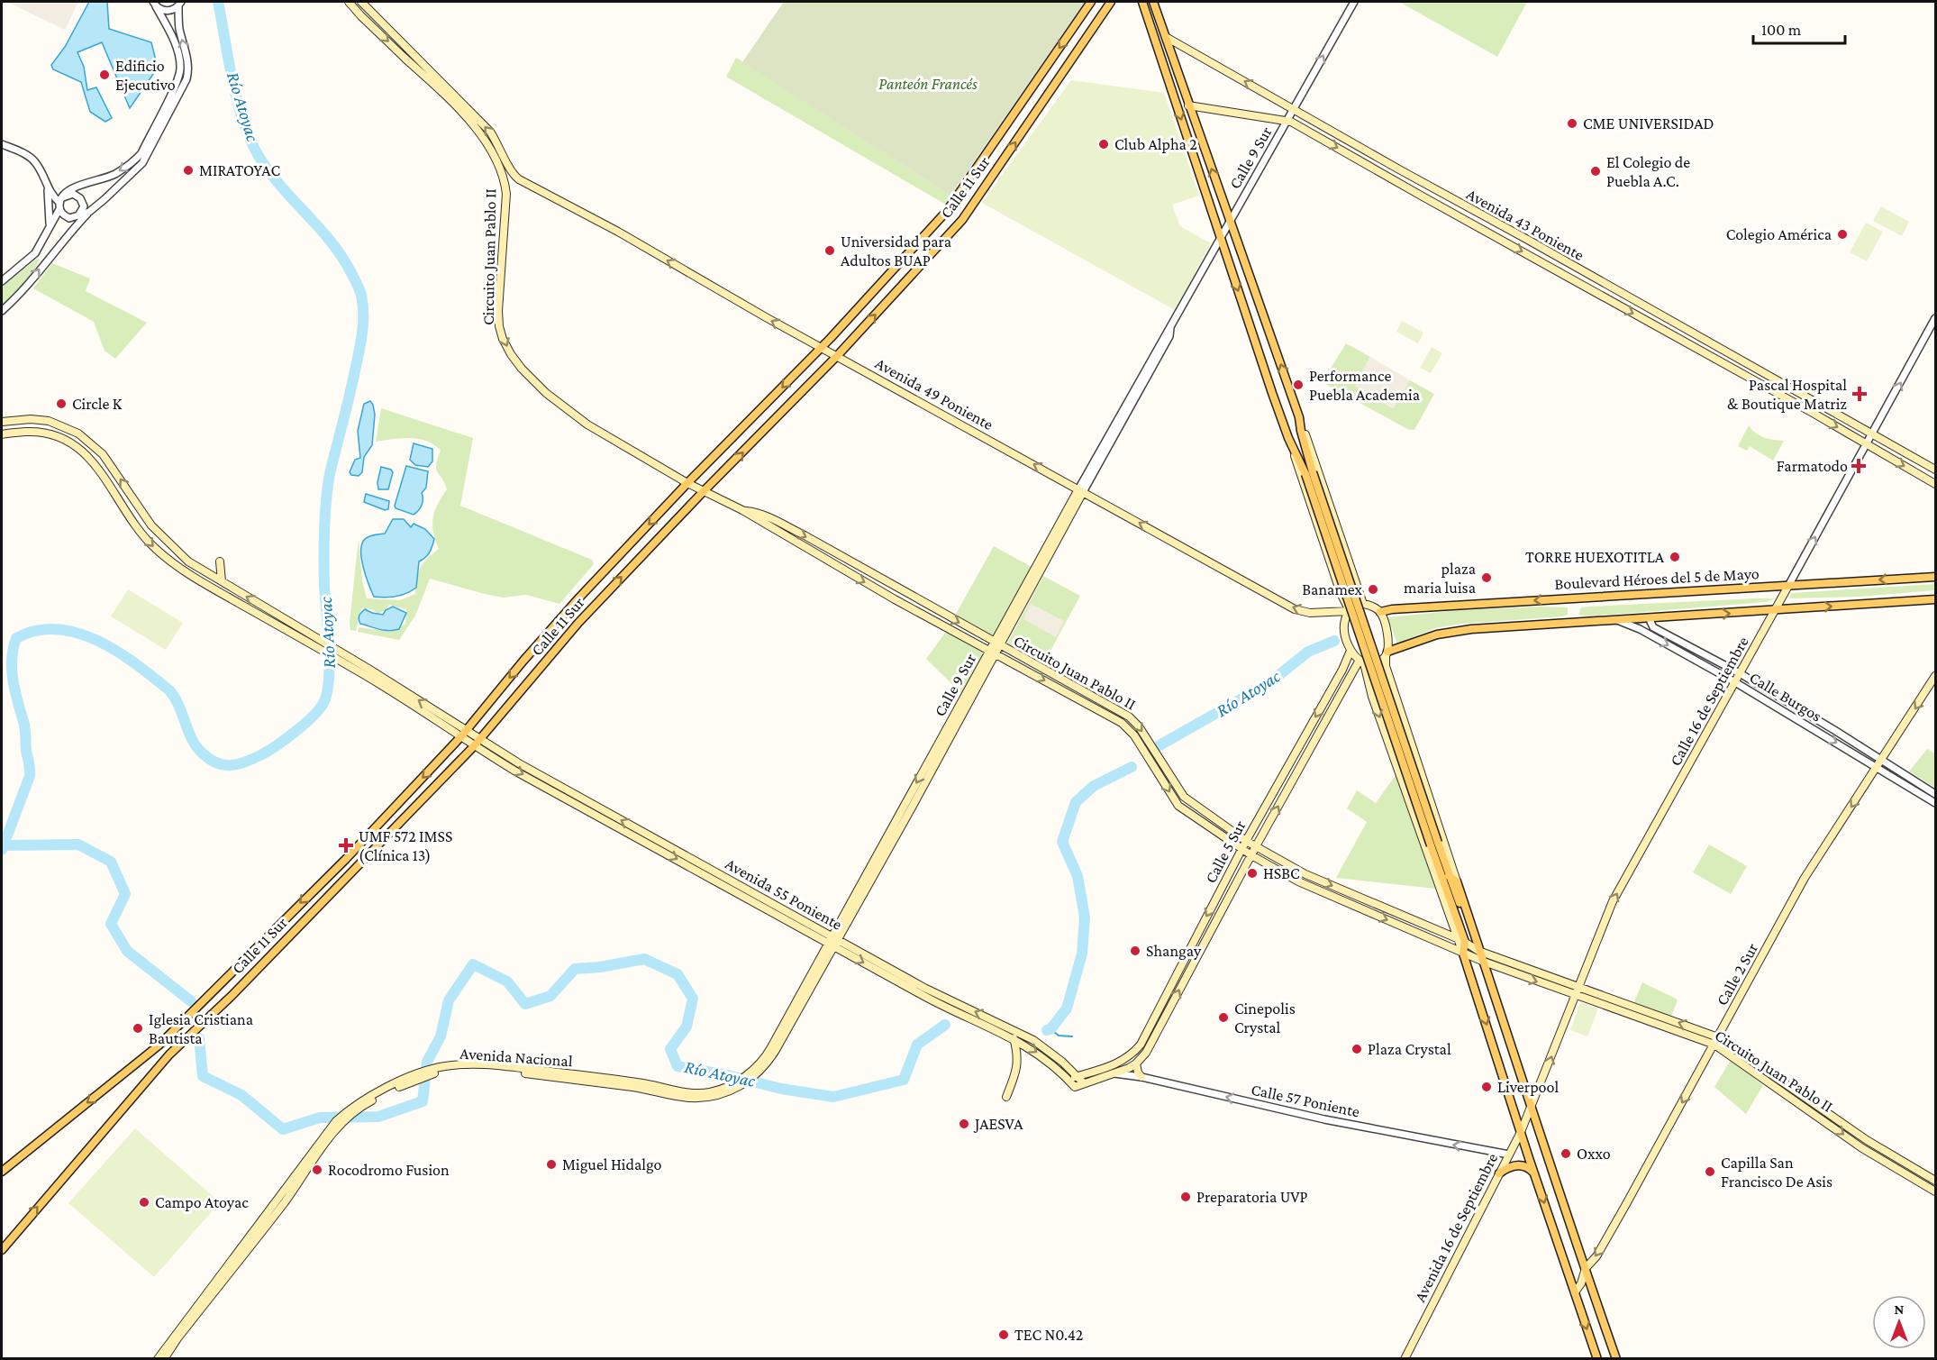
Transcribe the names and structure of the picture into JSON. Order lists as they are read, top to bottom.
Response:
{
  "streets": {
    "main road": [
      "Calle 9 Sur",
      "Calle 11 Sur",
      "Avenida 43 Poniente",
      "Circuito Juan Pablo II",
      "Avenida 49 Poniente",
      "Boulevard Héroes del 5 de Mayo",
      "Calle 16 de Septiembre",
      "Calle 5 Sur",
      "Avenida 55 Poniente",
      "Calle 2 Sur",
      "Avenida Nacional",
      "Avenida 16 de Septiembre"
    ],
    "street": ["Calle Burgos", "Calle 57 Poniente"]
  },
  "crossings": [
    ["Calle 9 Sur", "Avenida 43 Poniente"],
    ["Calle 9 Sur", "Circuito Juan Pablo II"],
    ["Calle 9 Sur", "Avenida 49 Poniente"],
    ["Calle 9 Sur", "Avenida 55 Poniente"],
    ["Calle 9 Sur", "Avenida Nacional"],
    ["Calle 11 Sur", "Circuito Juan Pablo II"],
    ["Calle 11 Sur", "Avenida 49 Poniente"],
    ["Calle 11 Sur", "Avenida 55 Poniente"],
    ["Avenida 43 Poniente", "Calle 16 de Septiembre"],
    ["Circuito Juan Pablo II", "Avenida 49 Poniente"],
    ["Circuito Juan Pablo II", "Calle 16 de Septiembre"],
    ["Circuito Juan Pablo II", "Calle 5 Sur"],
    ["Circuito Juan Pablo II", "Calle 2 Sur"],
    ["Avenida 49 Poniente", "Boulevard Héroes del 5 de Mayo"],
    ["Avenida 49 Poniente", "Calle 5 Sur"],
    ["Boulevard Héroes del 5 de Mayo", "Calle 16 de Septiembre"],
    ["Boulevard Héroes del 5 de Mayo", "Calle 5 Sur"],
    ["Calle Burgos", "Calle 16 de Septiembre"],
    ["Calle Burgos", "Calle 2 Sur"],
    ["Calle 16 de Septiembre", "Avenida 16 de Septiembre"],
    ["Calle 5 Sur", "Avenida 55 Poniente"],
    ["Calle 5 Sur", "Calle 57 Poniente"],
    ["Calle 57 Poniente", "Avenida 16 de Septiembre"]
  ],
  "one_way": [
    "Avenida 49 Poniente",
    "Calle 16 de Septiembre",
    "Calle 2 Sur",
    "Calle 57 Poniente"
  ],
  "water": ["Río Atoyac"],
  "parks": ["Panteón Francés"],
  "places": {
    "other": [
      "Edificio Ejecutivo",
      "CME UNIVERSIDAD",
      "Club Alpha 2",
      "MIRATOYAC",
      "El Colegio de Puebla A.C.",
      "Colegio América",
      "Universidad para Adultos BUAP",
      "Performance Puebla Academia",
      "Circle K",
      "TORRE HUEXOTITLA",
      "plaza maria luisa",
      "Banamex",
      "HSBC",
      "Shangay",
      "Cinepolis Crystal",
      "Iglesia Cristiana Bautista",
      "Plaza Crystal",
      "Liverpool",
      "JAESVA",
      "Oxxo",
      "Miguel Hidalgo",
      "Rocodromo Fusion",
      "Capilla San Francisco De Asis",
      "Preparatoria UVP",
      "Campo Atoyac",
      "TEC N0.42"
    ],
    "health": ["Pascal Hospital & Boutique Matriz", "Farmatodo", "UMF 572 IMSS (Clínica 13)"]
  },
  "scale_bar": "100 m",
  "north": "top"
}
